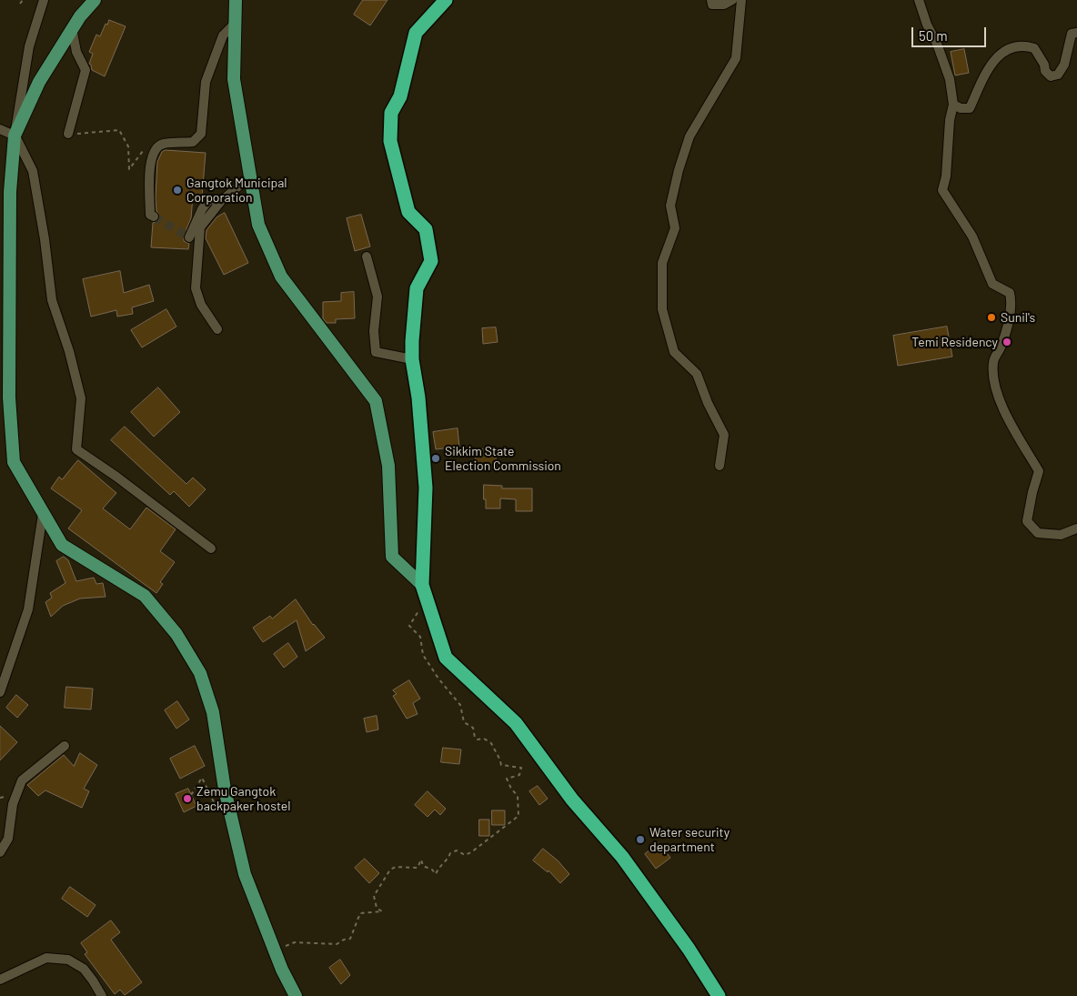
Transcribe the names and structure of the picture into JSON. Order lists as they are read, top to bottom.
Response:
{
  "places": [
    "Gangtok Municipal Corporation",
    "Sunil's",
    "Temi Residency",
    "Sikkim State Election Commission",
    "Zemu Gangtok backpaker hostel",
    "Water security department"
  ],
  "scale_bar": "50 m"
}
